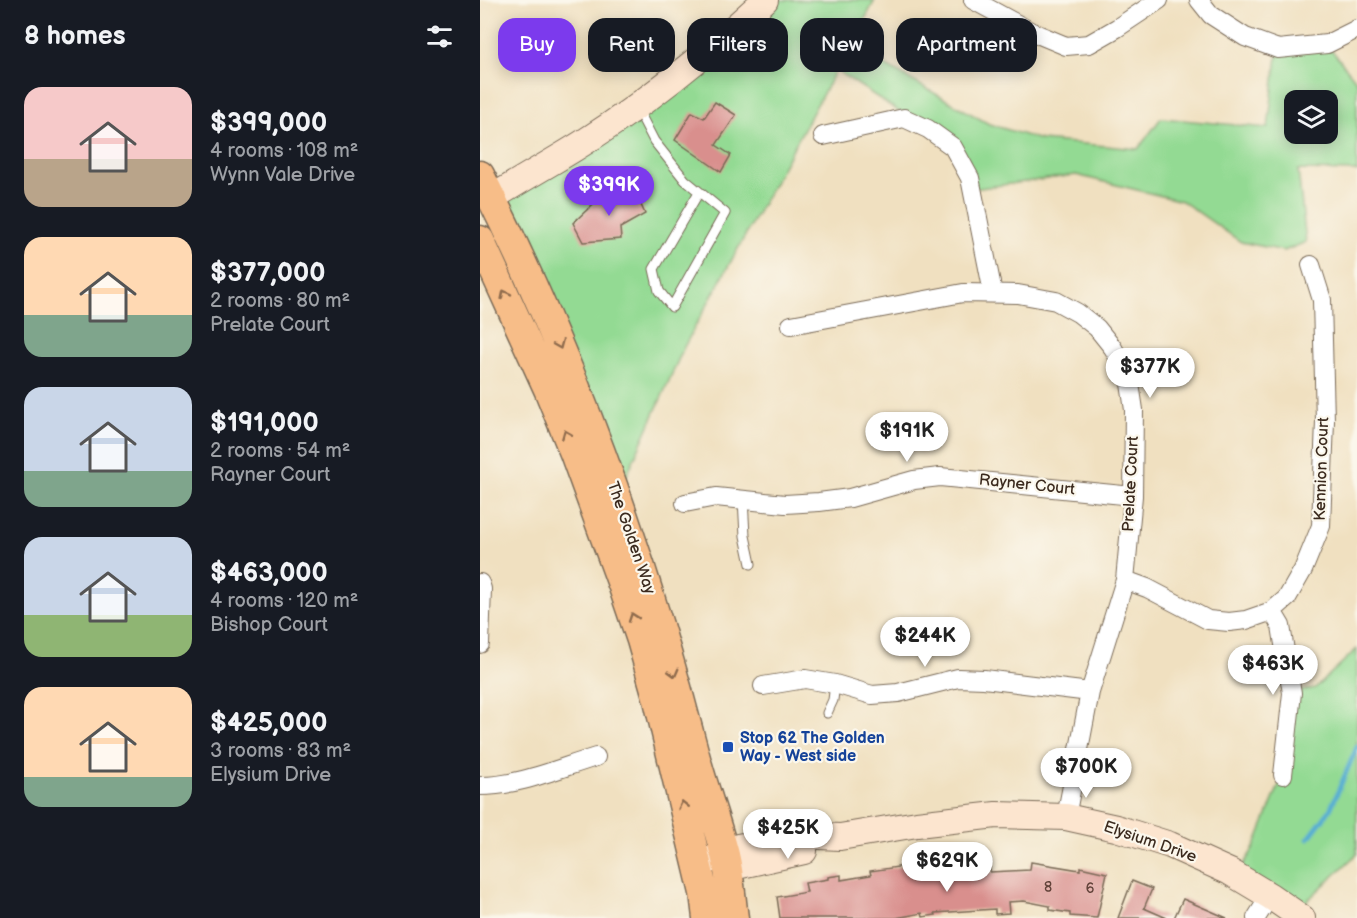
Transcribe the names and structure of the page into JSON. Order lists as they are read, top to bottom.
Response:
{
  "streets": {
    "main road": ["The Golden Way"],
    "street": [
      "Kennion Court",
      "Prelate Court",
      "Rayner Court",
      "Elysium Drive"
    ]
  },
  "crossings": [
    ["Kennion Court", "Prelate Court"],
    ["Prelate Court", "Rayner Court"],
    ["Prelate Court", "Elysium Drive"],
    ["The Golden Way", "Elysium Drive"]
  ],
  "places": {
    "transit": ["Stop 62 The Golden Way - West side"]
  },
  "house_numbers": ["8", "6"],
  "page": {
    "heading": "8 homes",
    "chip": [
      "Buy",
      "Rent",
      "Filters",
      "New",
      "Apartment"
    ],
    "list": [
      {
        "name": "$399,000",
        "note": "4 rooms · 108 m² · Wynn Vale Drive"
      },
      {
        "name": "$377,000",
        "note": "2 rooms · 80 m² · Prelate Court"
      },
      {
        "name": "$191,000",
        "note": "2 rooms · 54 m² · Rayner Court"
      },
      {
        "name": "$463,000",
        "note": "4 rooms · 120 m² · Bishop Court"
      },
      {
        "name": "$425,000",
        "note": "3 rooms · 83 m² · Elysium Drive"
      }
    ],
    "price": [
      "$399K",
      "$377K",
      "$191K",
      "$244K",
      "$463K",
      "$700K",
      "$425K",
      "$629K"
    ]
  }
}
